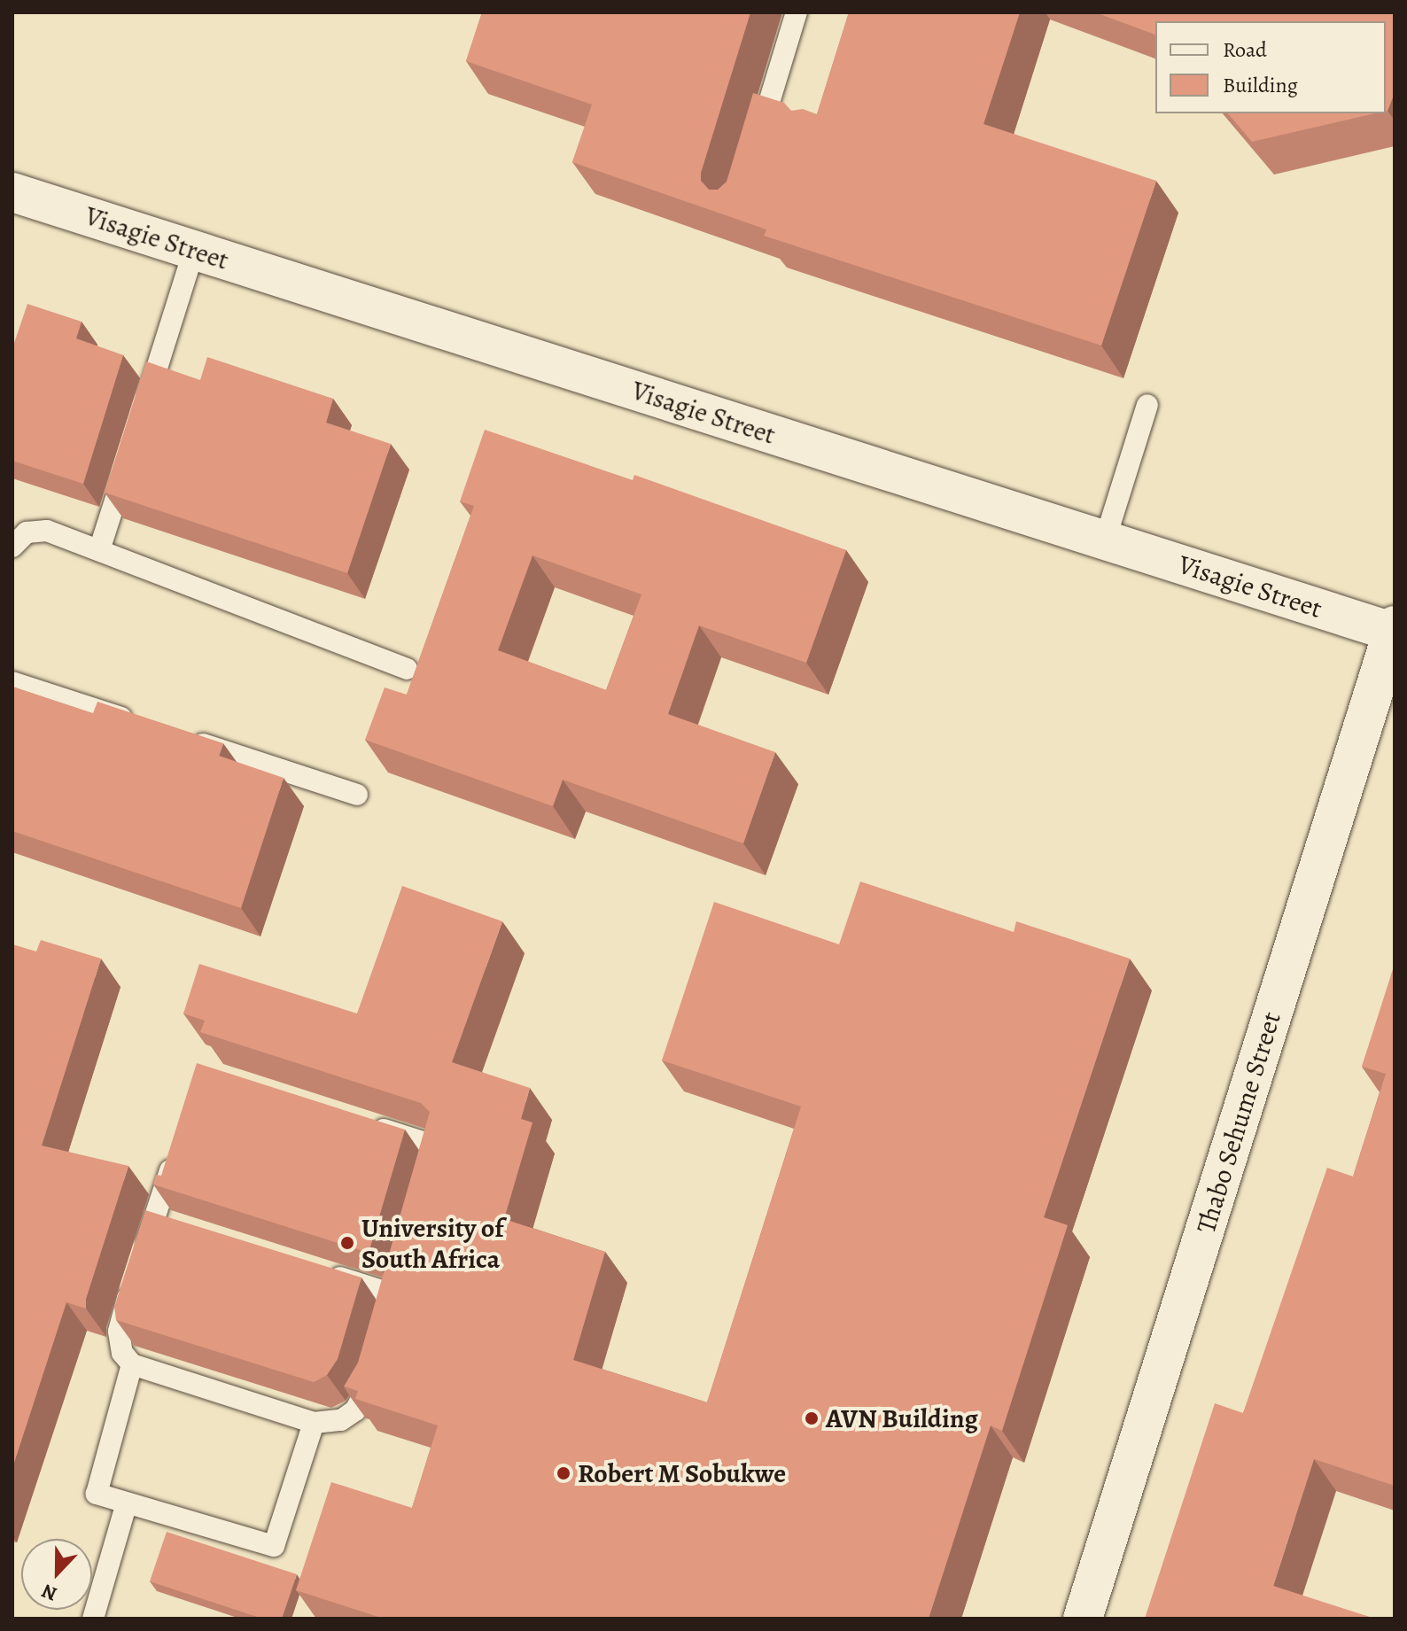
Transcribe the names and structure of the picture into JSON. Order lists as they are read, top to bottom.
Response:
{
  "streets": {
    "street": ["Visagie Street", "Thabo Sehume Street"]
  },
  "crossings": [
    ["Visagie Street", "Thabo Sehume Street"]
  ],
  "places": ["University of South Africa", "AVN Building", "Robert M Sobukwe"],
  "legend": ["Road", "Building"],
  "north": "bottom"
}
